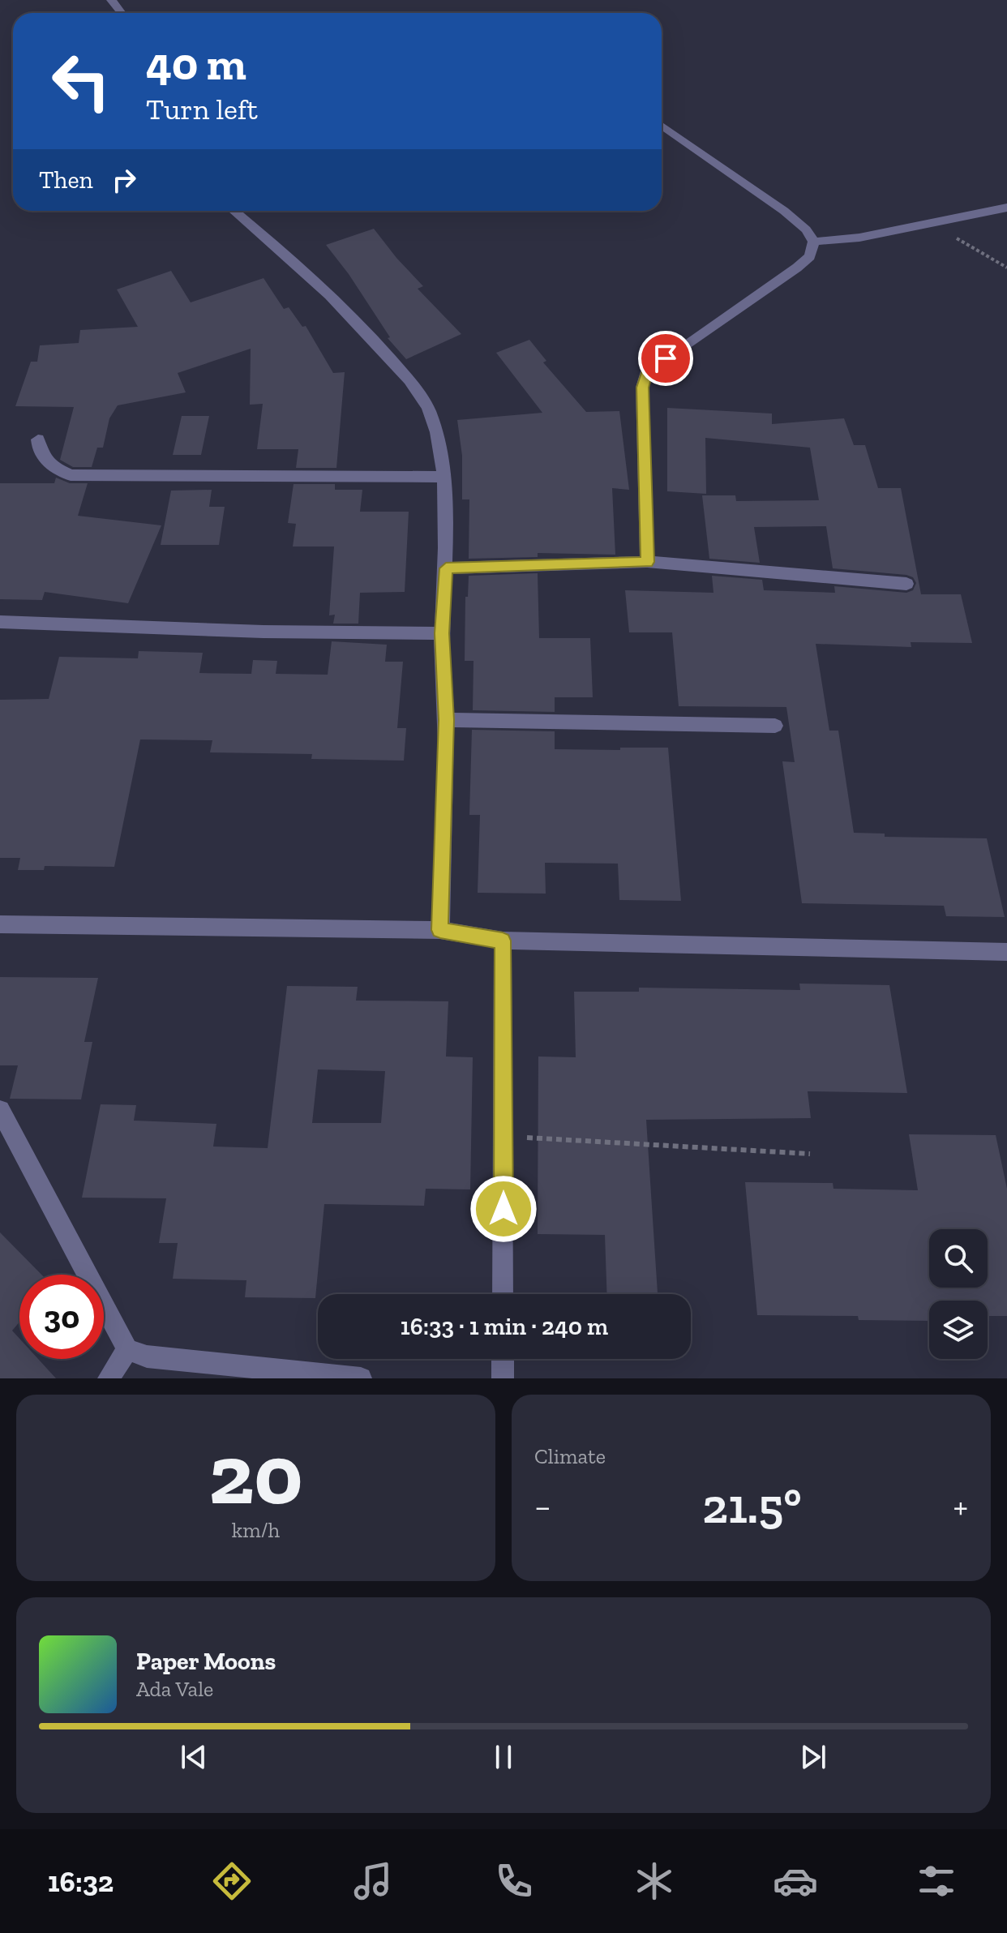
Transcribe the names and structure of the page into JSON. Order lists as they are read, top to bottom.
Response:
{
  "page": {
    "turn": ["40 m", "Turn left"],
    "then": "Then",
    "limit": "30",
    "trip": "16:33 · 1 min · 240 m",
    "tile": [
      ["20", "km/h"],
      "Climate"
    ],
    "heat": ["−", "21.5°", "+"],
    "song": ["Paper Moons", "Ada Vale"],
    "tabs": "16:32"
  }
}
